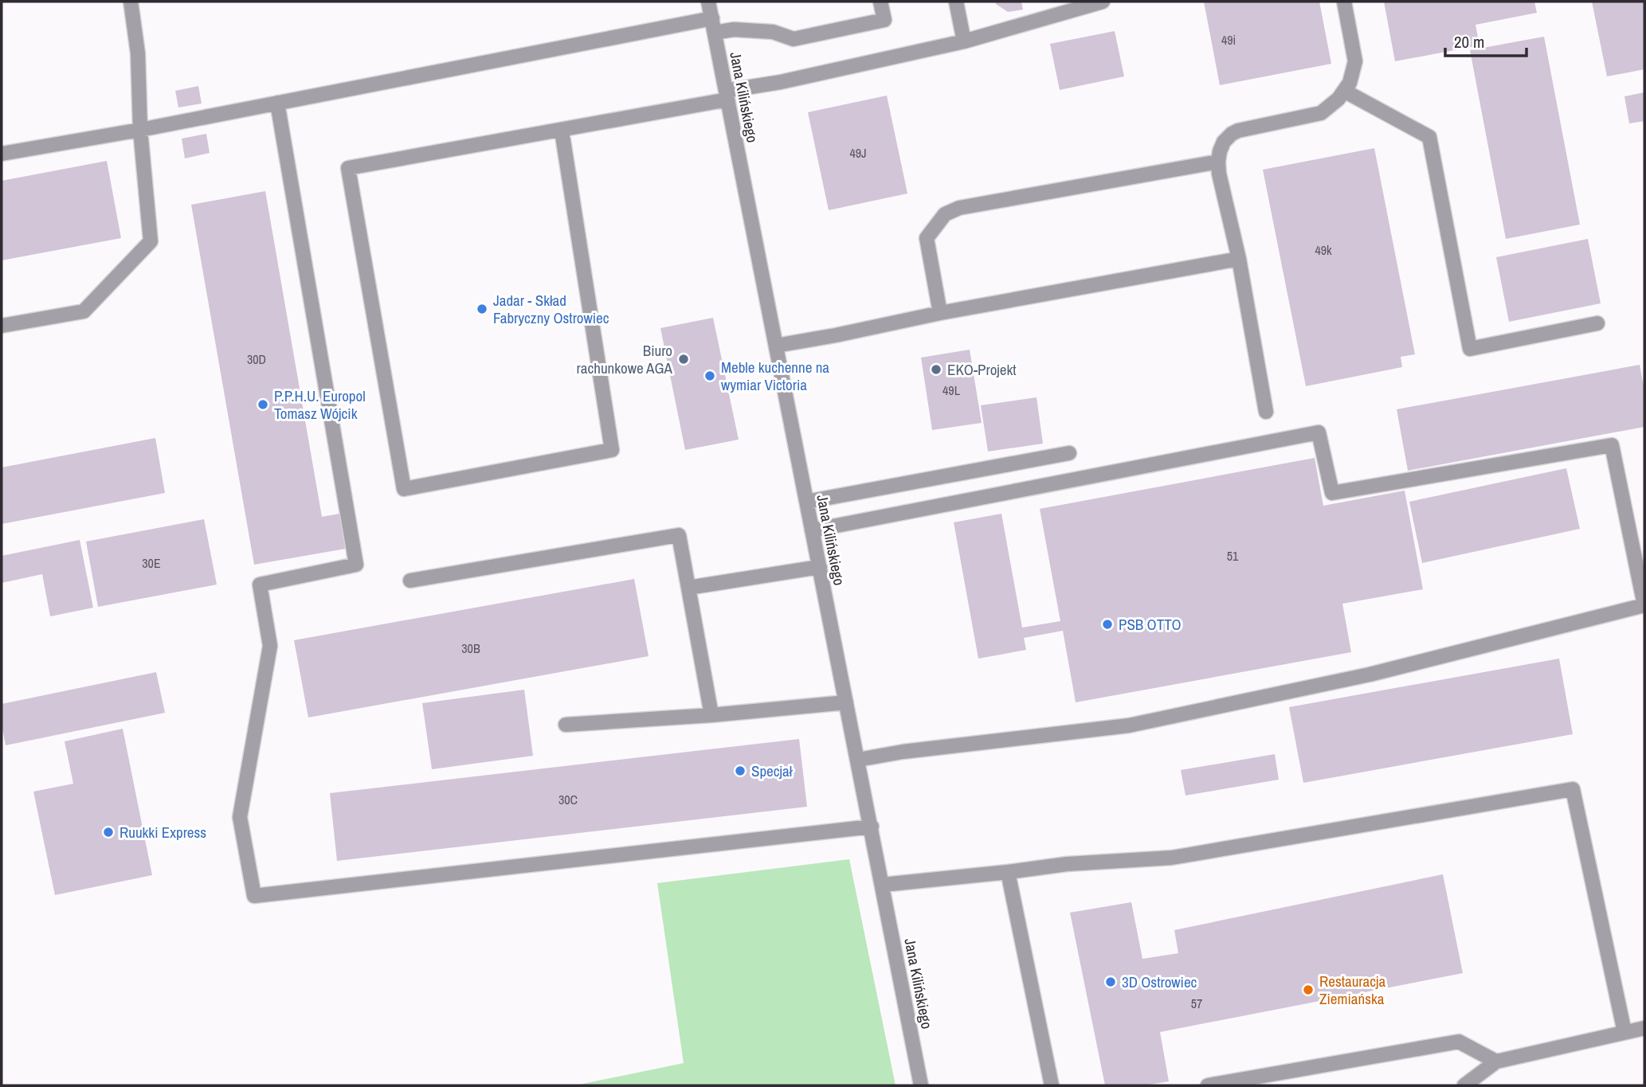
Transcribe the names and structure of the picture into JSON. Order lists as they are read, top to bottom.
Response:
{
  "streets": {
    "street": ["Jana Kilińskiego"]
  },
  "places": [
    "Jadar - Skład Fabryczny Ostrowiec",
    "Biuro rachunkowe AGA",
    "EKO-Projekt",
    "Meble kuchenne na wymiar Victoria",
    "P.P.H.U. Europol Tomasz Wójcik",
    "PSB OTTO",
    "Specjał",
    "Ruukki Express",
    "3D Ostrowiec",
    "Restauracja Ziemiańska"
  ],
  "house_numbers": [
    "49i",
    "49J",
    "49k",
    "30D",
    "49L",
    "51",
    "30E",
    "30B",
    "30C",
    "57"
  ],
  "scale_bar": "20 m"
}
